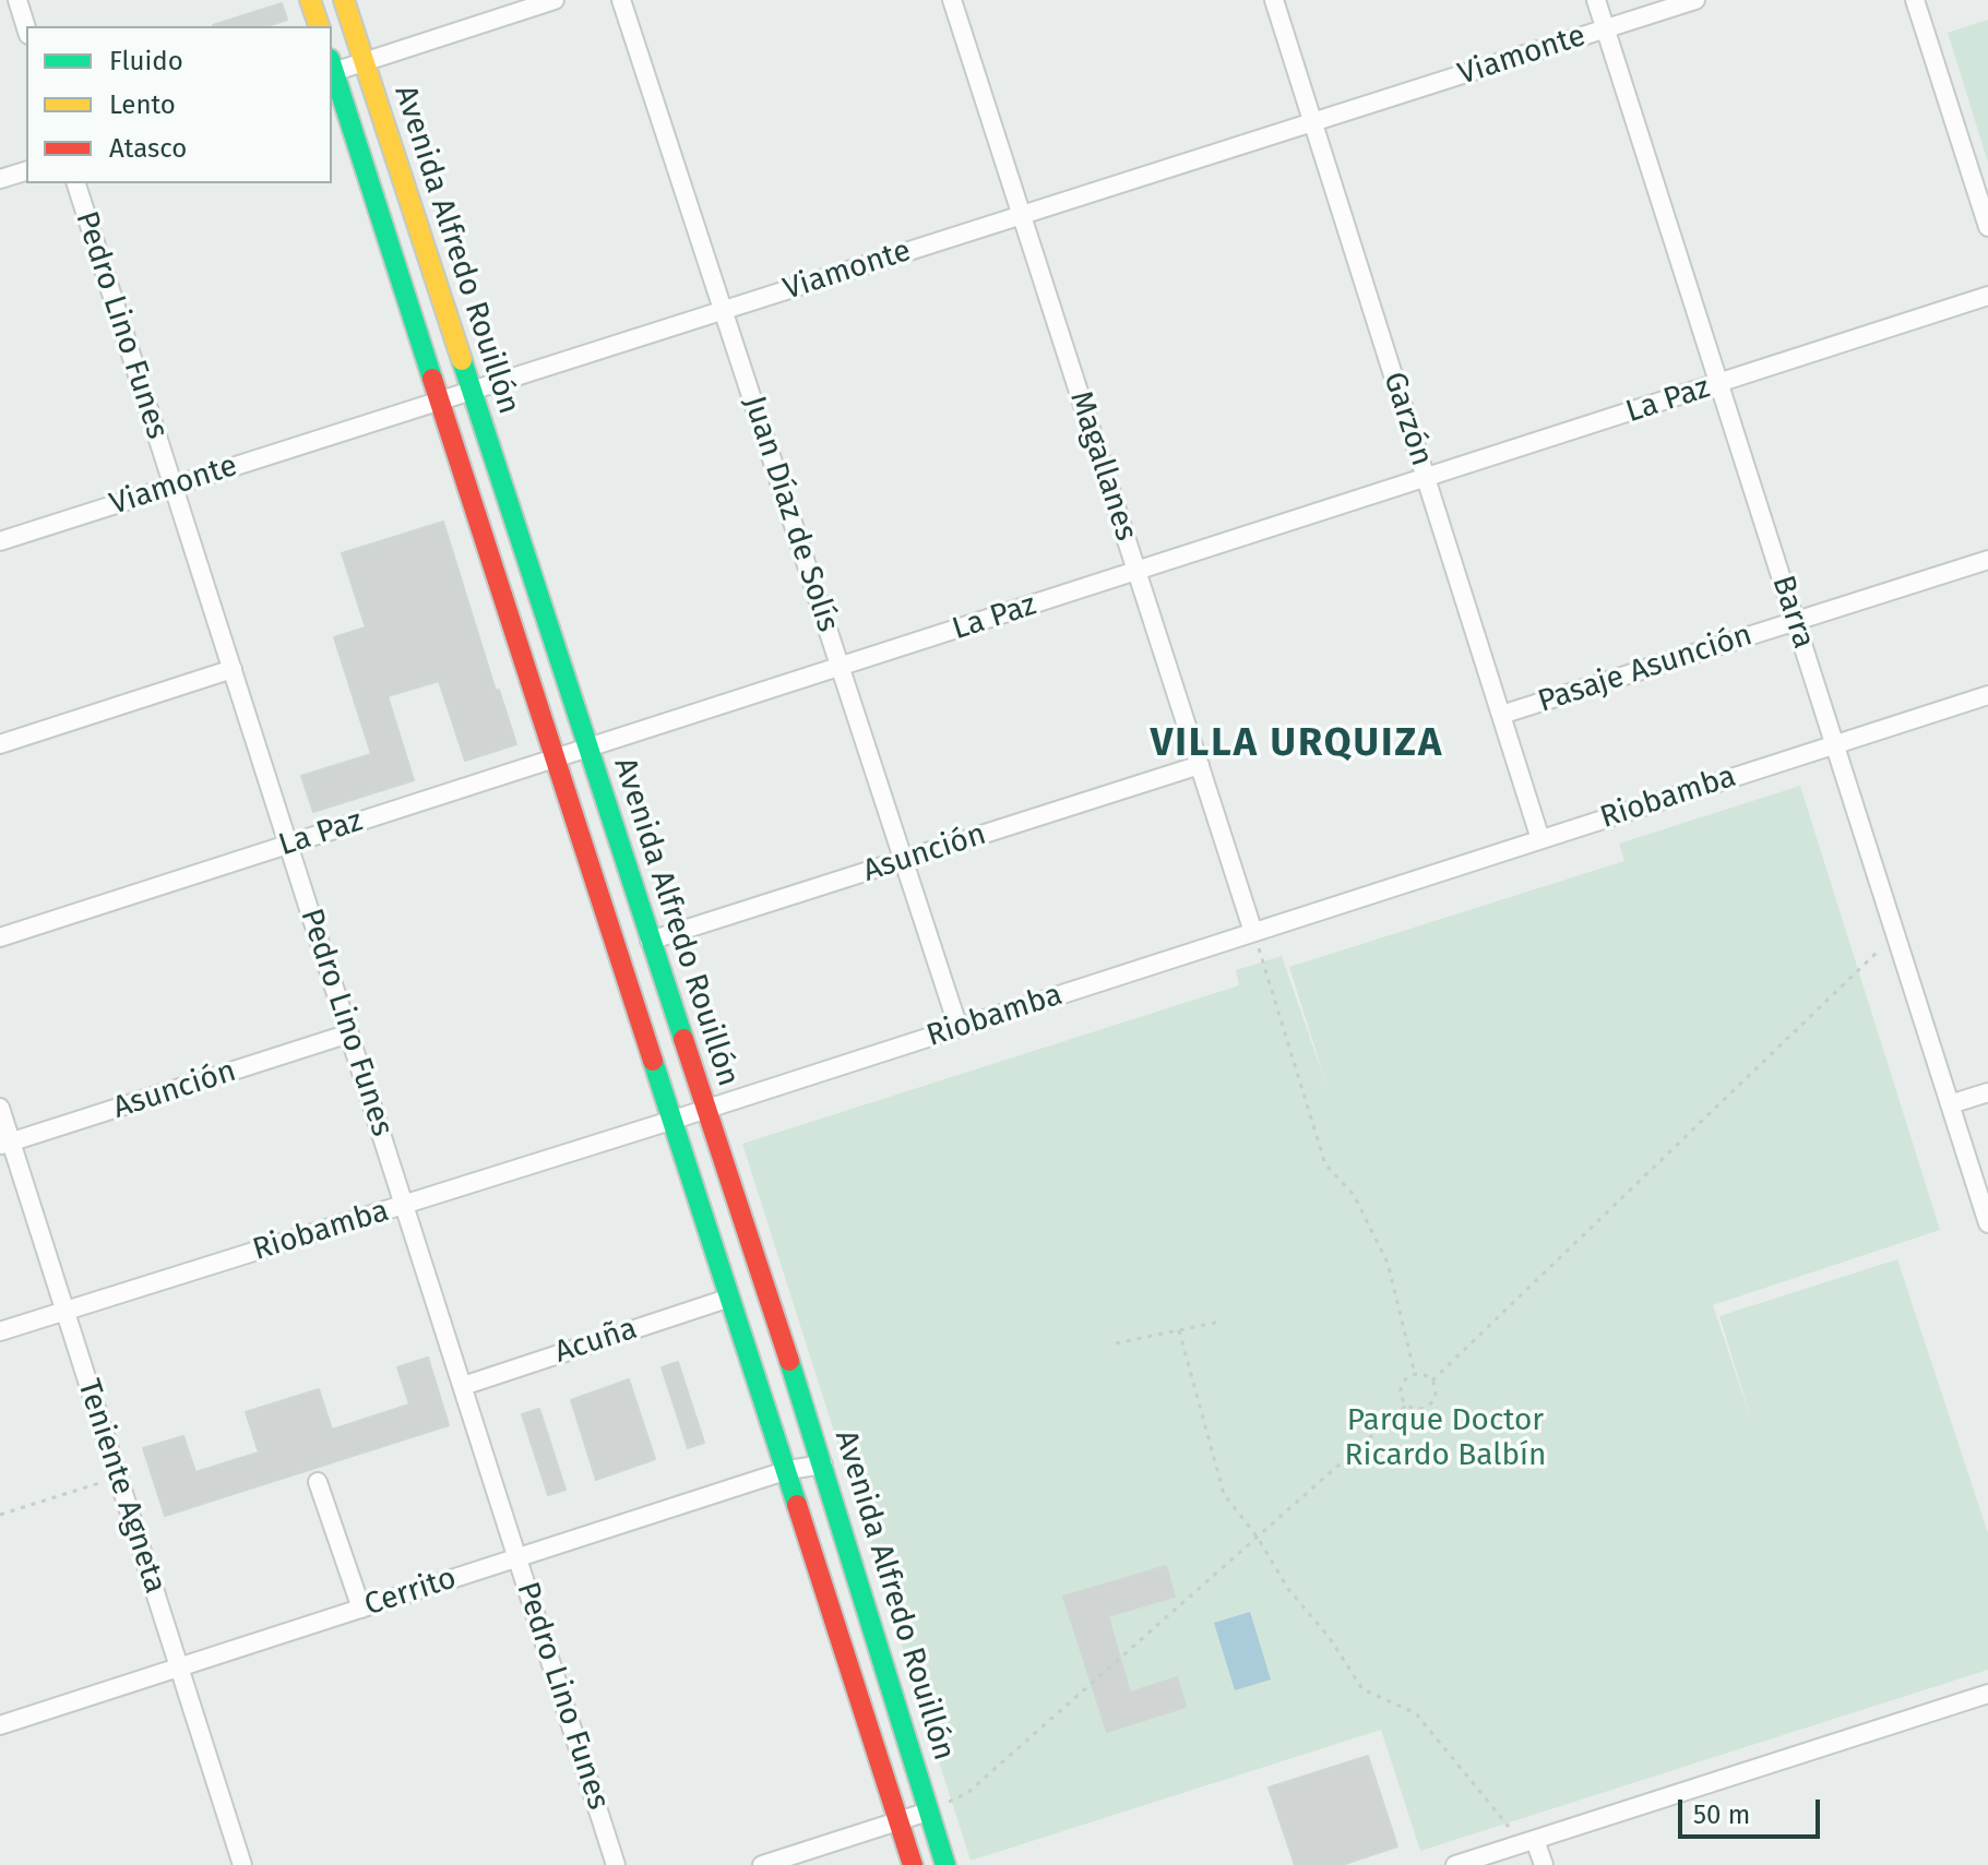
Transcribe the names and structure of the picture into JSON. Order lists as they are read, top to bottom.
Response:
{
  "streets": {
    "street": [
      "Viamonte",
      "Avenida Alfredo Rouillón",
      "Pedro Lino Funes",
      "La Paz",
      "Garzón",
      "Magallanes",
      "Juan Díaz de Solís",
      "Barra",
      "Pasaje Asunción",
      "Riobamba",
      "Asunción",
      "Acuña",
      "Teniente Agneta",
      "Cerrito"
    ]
  },
  "crossings": [
    ["Viamonte", "Avenida Alfredo Rouillón"],
    ["Viamonte", "Pedro Lino Funes"],
    ["Viamonte", "Garzón"],
    ["Viamonte", "Magallanes"],
    ["Viamonte", "Juan Díaz de Solís"],
    ["Viamonte", "Barra"],
    ["Avenida Alfredo Rouillón", "La Paz"],
    ["Avenida Alfredo Rouillón", "Riobamba"],
    ["Avenida Alfredo Rouillón", "Asunción"],
    ["Avenida Alfredo Rouillón", "Acuña"],
    ["Avenida Alfredo Rouillón", "Cerrito"],
    ["Pedro Lino Funes", "La Paz"],
    ["Pedro Lino Funes", "Riobamba"],
    ["Pedro Lino Funes", "Asunción"],
    ["Pedro Lino Funes", "Acuña"],
    ["Pedro Lino Funes", "Cerrito"],
    ["La Paz", "Garzón"],
    ["La Paz", "Magallanes"],
    ["La Paz", "Juan Díaz de Solís"],
    ["La Paz", "Barra"],
    ["Garzón", "Pasaje Asunción"],
    ["Garzón", "Riobamba"],
    ["Magallanes", "Riobamba"],
    ["Magallanes", "Asunción"],
    ["Juan Díaz de Solís", "Riobamba"],
    ["Juan Díaz de Solís", "Asunción"],
    ["Barra", "Pasaje Asunción"],
    ["Barra", "Riobamba"],
    ["Riobamba", "Teniente Agneta"],
    ["Asunción", "Teniente Agneta"],
    ["Teniente Agneta", "Cerrito"]
  ],
  "districts": ["VILLA URQUIZA"],
  "parks": ["Parque Doctor Ricardo Balbín"],
  "legend": ["Fluido", "Lento", "Atasco"],
  "scale_bar": "50 m"
}
